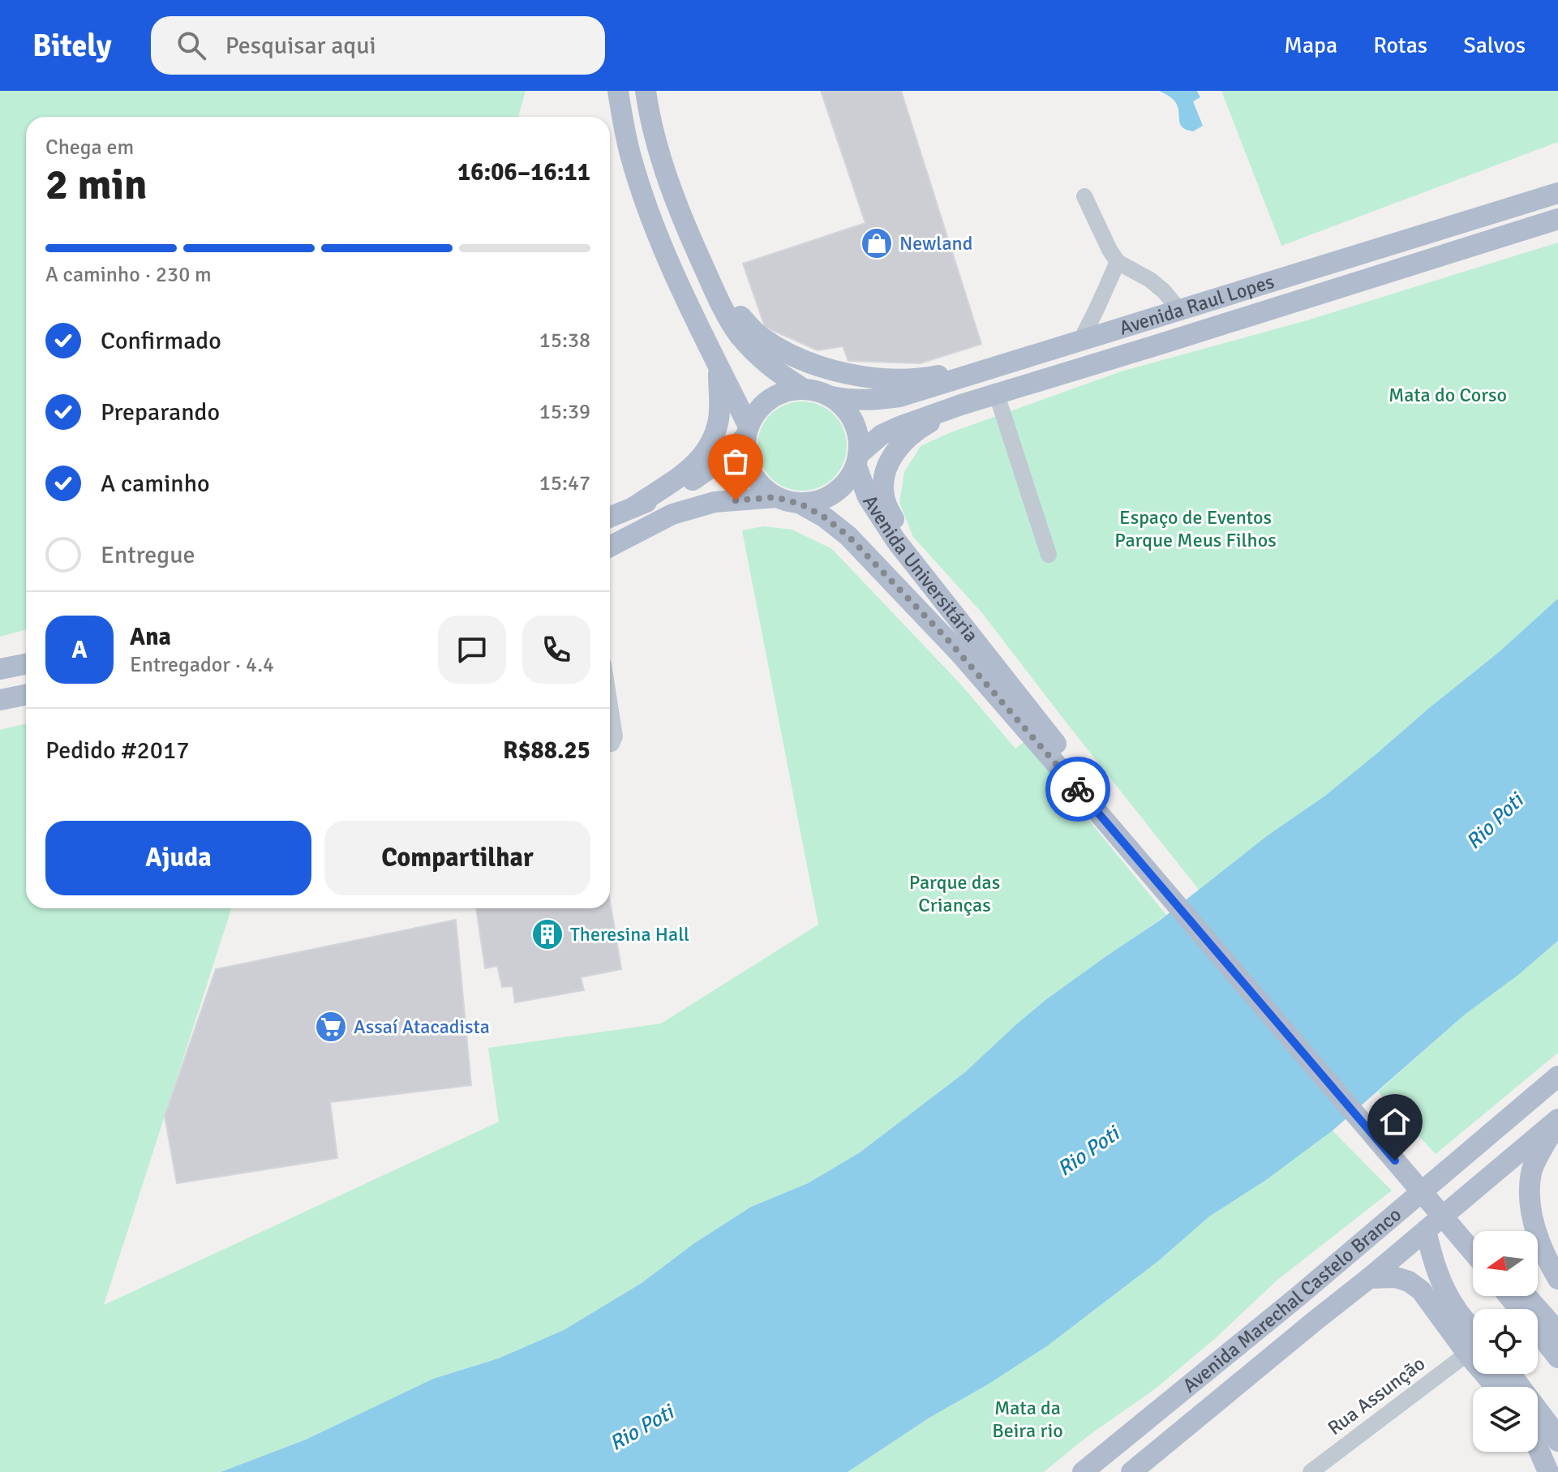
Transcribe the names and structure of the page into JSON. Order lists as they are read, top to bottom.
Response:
{
  "streets": {
    "main road": ["Avenida Raul Lopes", "Avenida Universitária", "Avenida Marechal Castelo Branco"],
    "street": ["Rua Assunção"]
  },
  "crossings": [
    ["Avenida Raul Lopes", "Avenida Universitária"]
  ],
  "water": ["Rio Poti"],
  "parks": [
    "Mata do Corso",
    "Espaço de Eventos Parque Meus Filhos",
    "Parque das Crianças",
    "Mata da Beira rio"
  ],
  "places": {
    "shop": ["Newland"],
    "building": ["Theresina Hall"],
    "supermarket": ["Assaí Atacadista"]
  },
  "north": "left",
  "page": {
    "header": "Bitely",
    "search": "Pesquisar aqui",
    "nav": ["Mapa", "Rotas", "Salvos"],
    "heading": ["2 min", "Chega em", "16:06–16:11"],
    "panel": [
      "Ana",
      "Entregador · 4.4",
      "Pedido #2017",
      "R$88.25"
    ],
    "bar": "A caminho · 230 m",
    "list": [
      ["Confirmado", "15:38"],
      ["Preparando", "15:39"],
      ["A caminho", "15:47"],
      "Entregue"
    ],
    "round": "A",
    "buttons": ["Ajuda", "Compartilhar"]
  }
}
